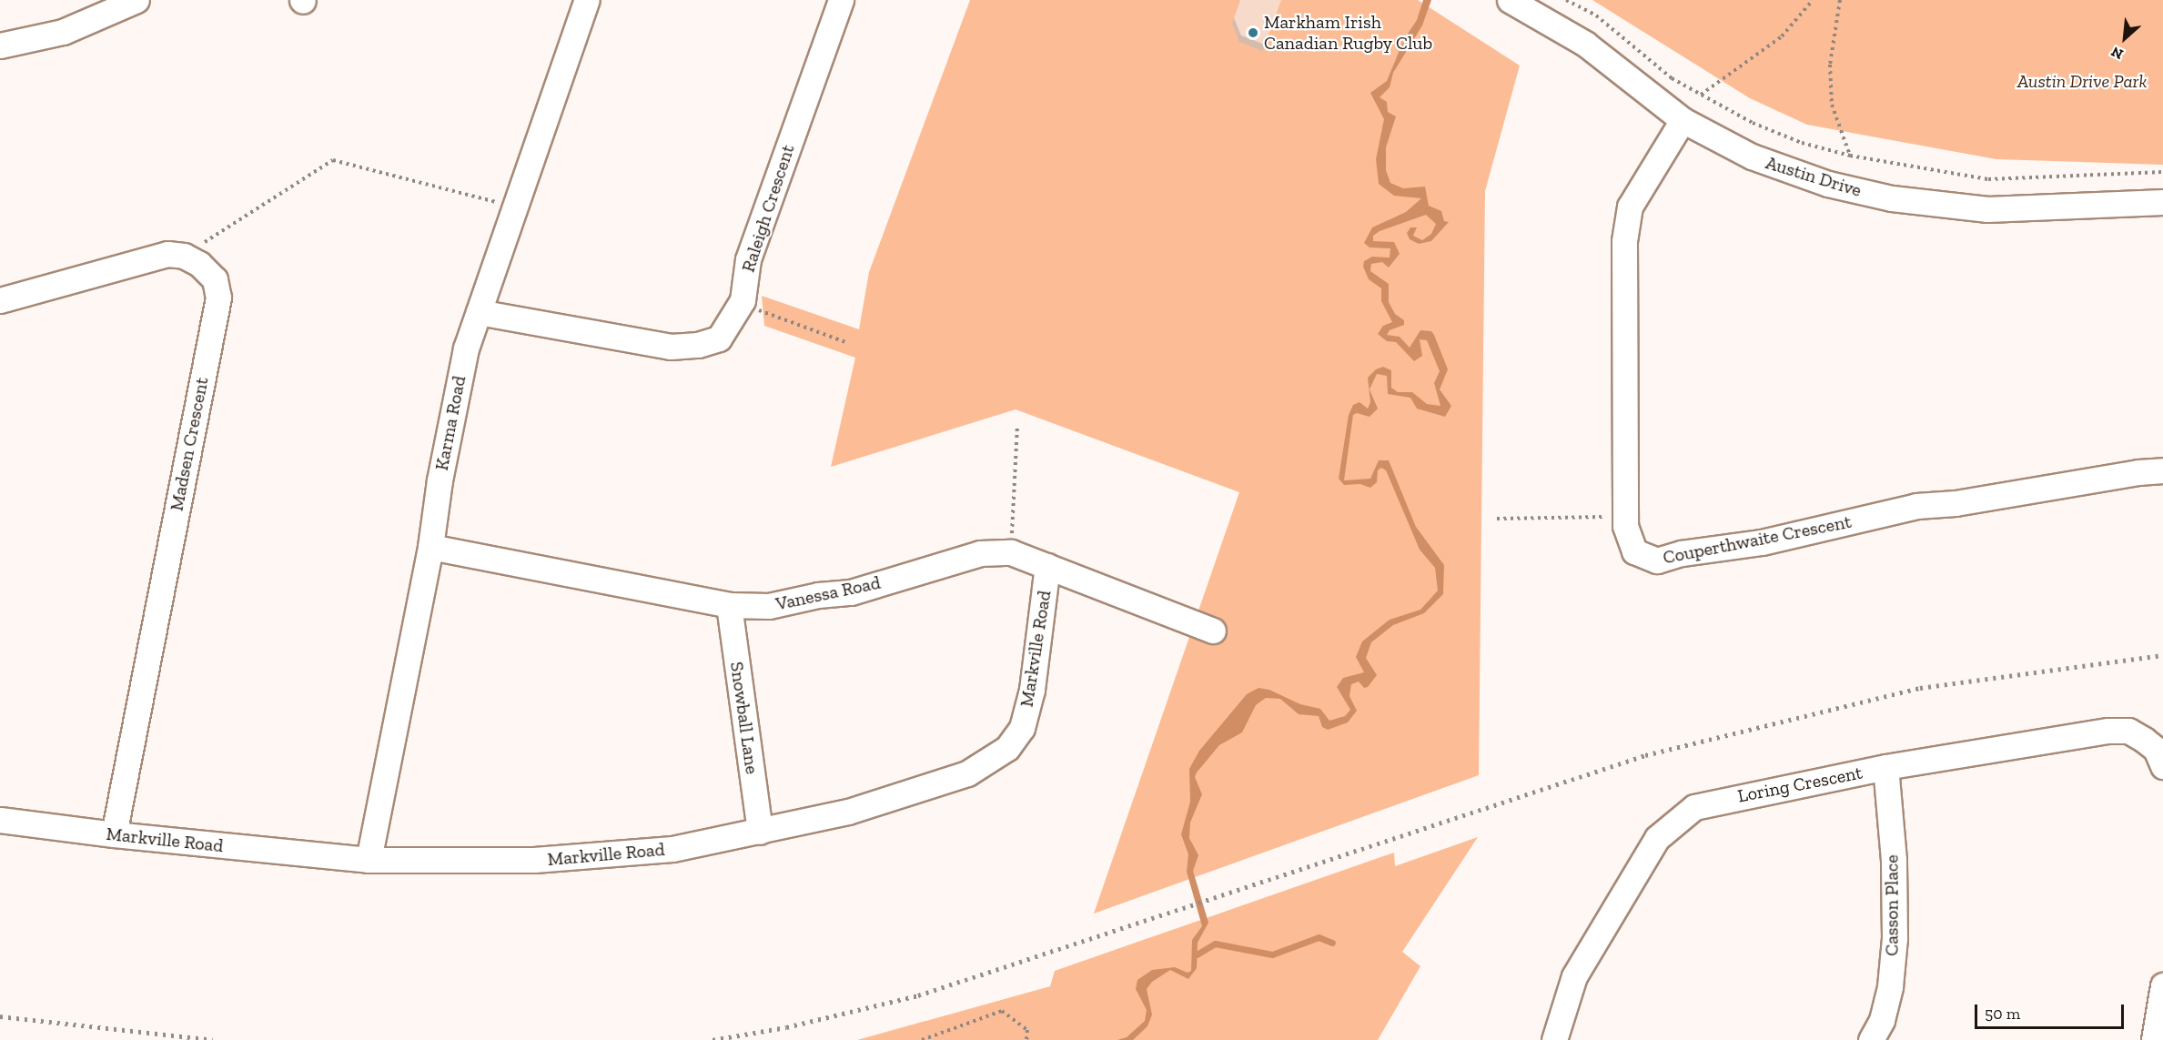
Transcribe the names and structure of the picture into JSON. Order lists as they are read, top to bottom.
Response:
{
  "streets": {
    "street": [
      "Austin Drive",
      "Raleigh Crescent",
      "Karma Road",
      "Madsen Crescent",
      "Couperthwaite Crescent",
      "Vanessa Road",
      "Markville Road",
      "Snowball Lane",
      "Loring Crescent",
      "Casson Place"
    ]
  },
  "crossings": [
    ["Austin Drive", "Couperthwaite Crescent"],
    ["Raleigh Crescent", "Karma Road"],
    ["Karma Road", "Vanessa Road"],
    ["Karma Road", "Markville Road"],
    ["Madsen Crescent", "Markville Road"],
    ["Vanessa Road", "Markville Road"],
    ["Vanessa Road", "Snowball Lane"],
    ["Markville Road", "Snowball Lane"],
    ["Loring Crescent", "Casson Place"]
  ],
  "parks": ["Austin Drive Park"],
  "places": ["Markham Irish Canadian Rugby Club"],
  "scale_bar": "50 m",
  "north": "bottom left"
}
